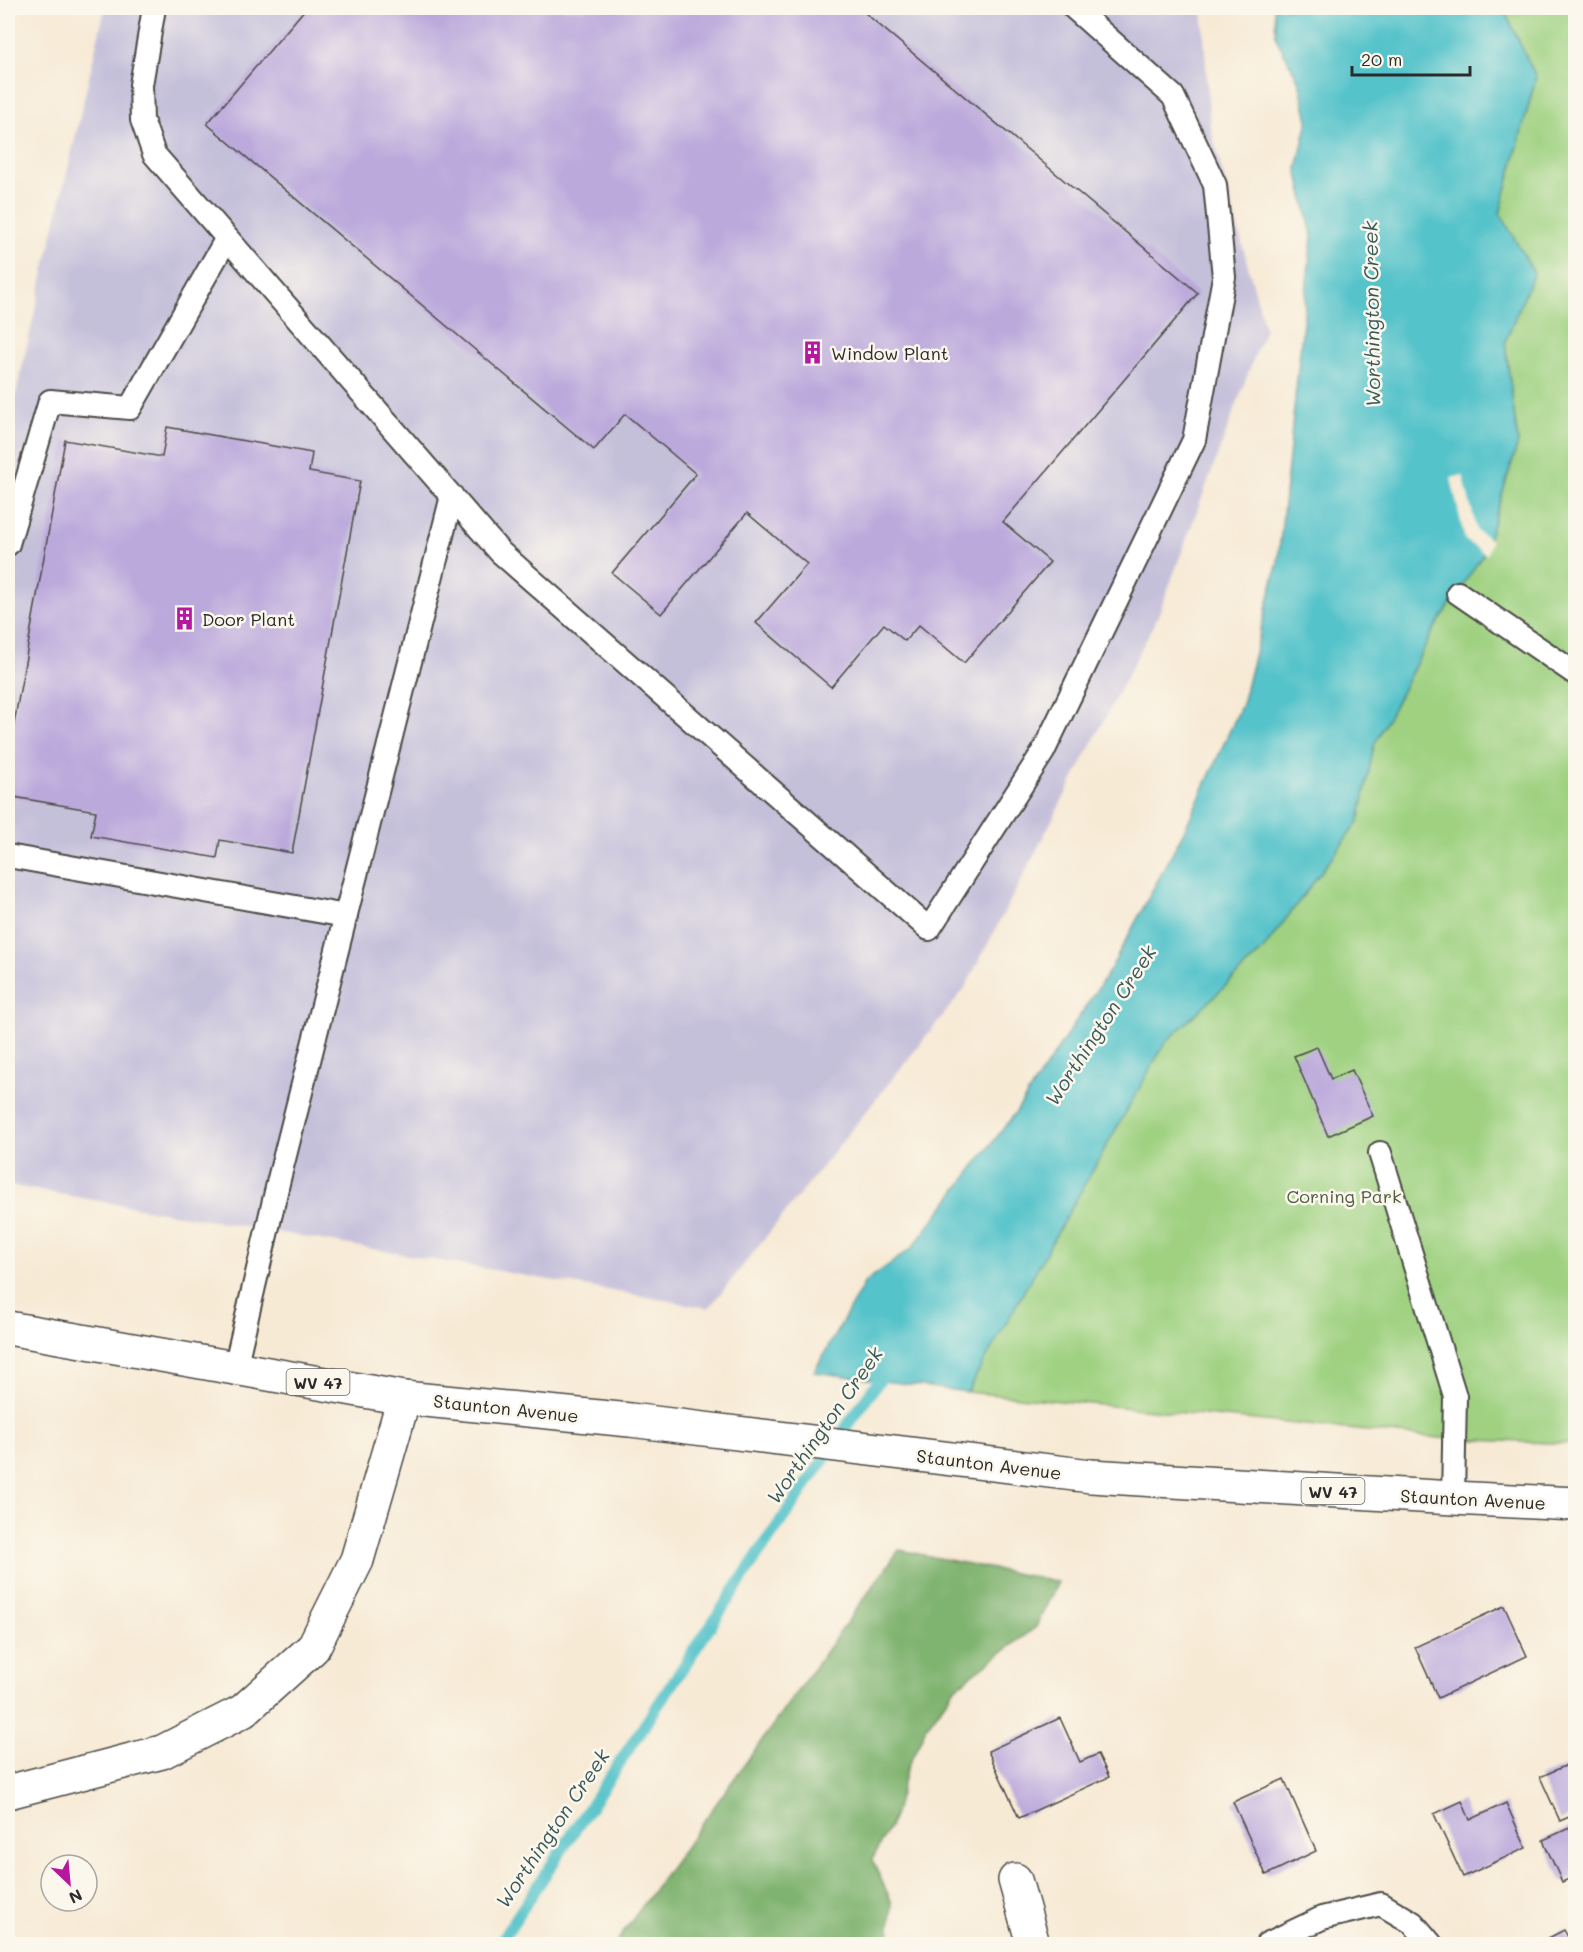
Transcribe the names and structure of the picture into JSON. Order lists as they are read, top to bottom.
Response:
{
  "streets": {
    "main road": ["WV 47", "Staunton Avenue"]
  },
  "water": ["Worthington Creek"],
  "parks": ["Corning Park"],
  "places": {
    "building": ["Window Plant", "Door Plant"]
  },
  "scale_bar": "20 m",
  "north": "bottom right"
}
